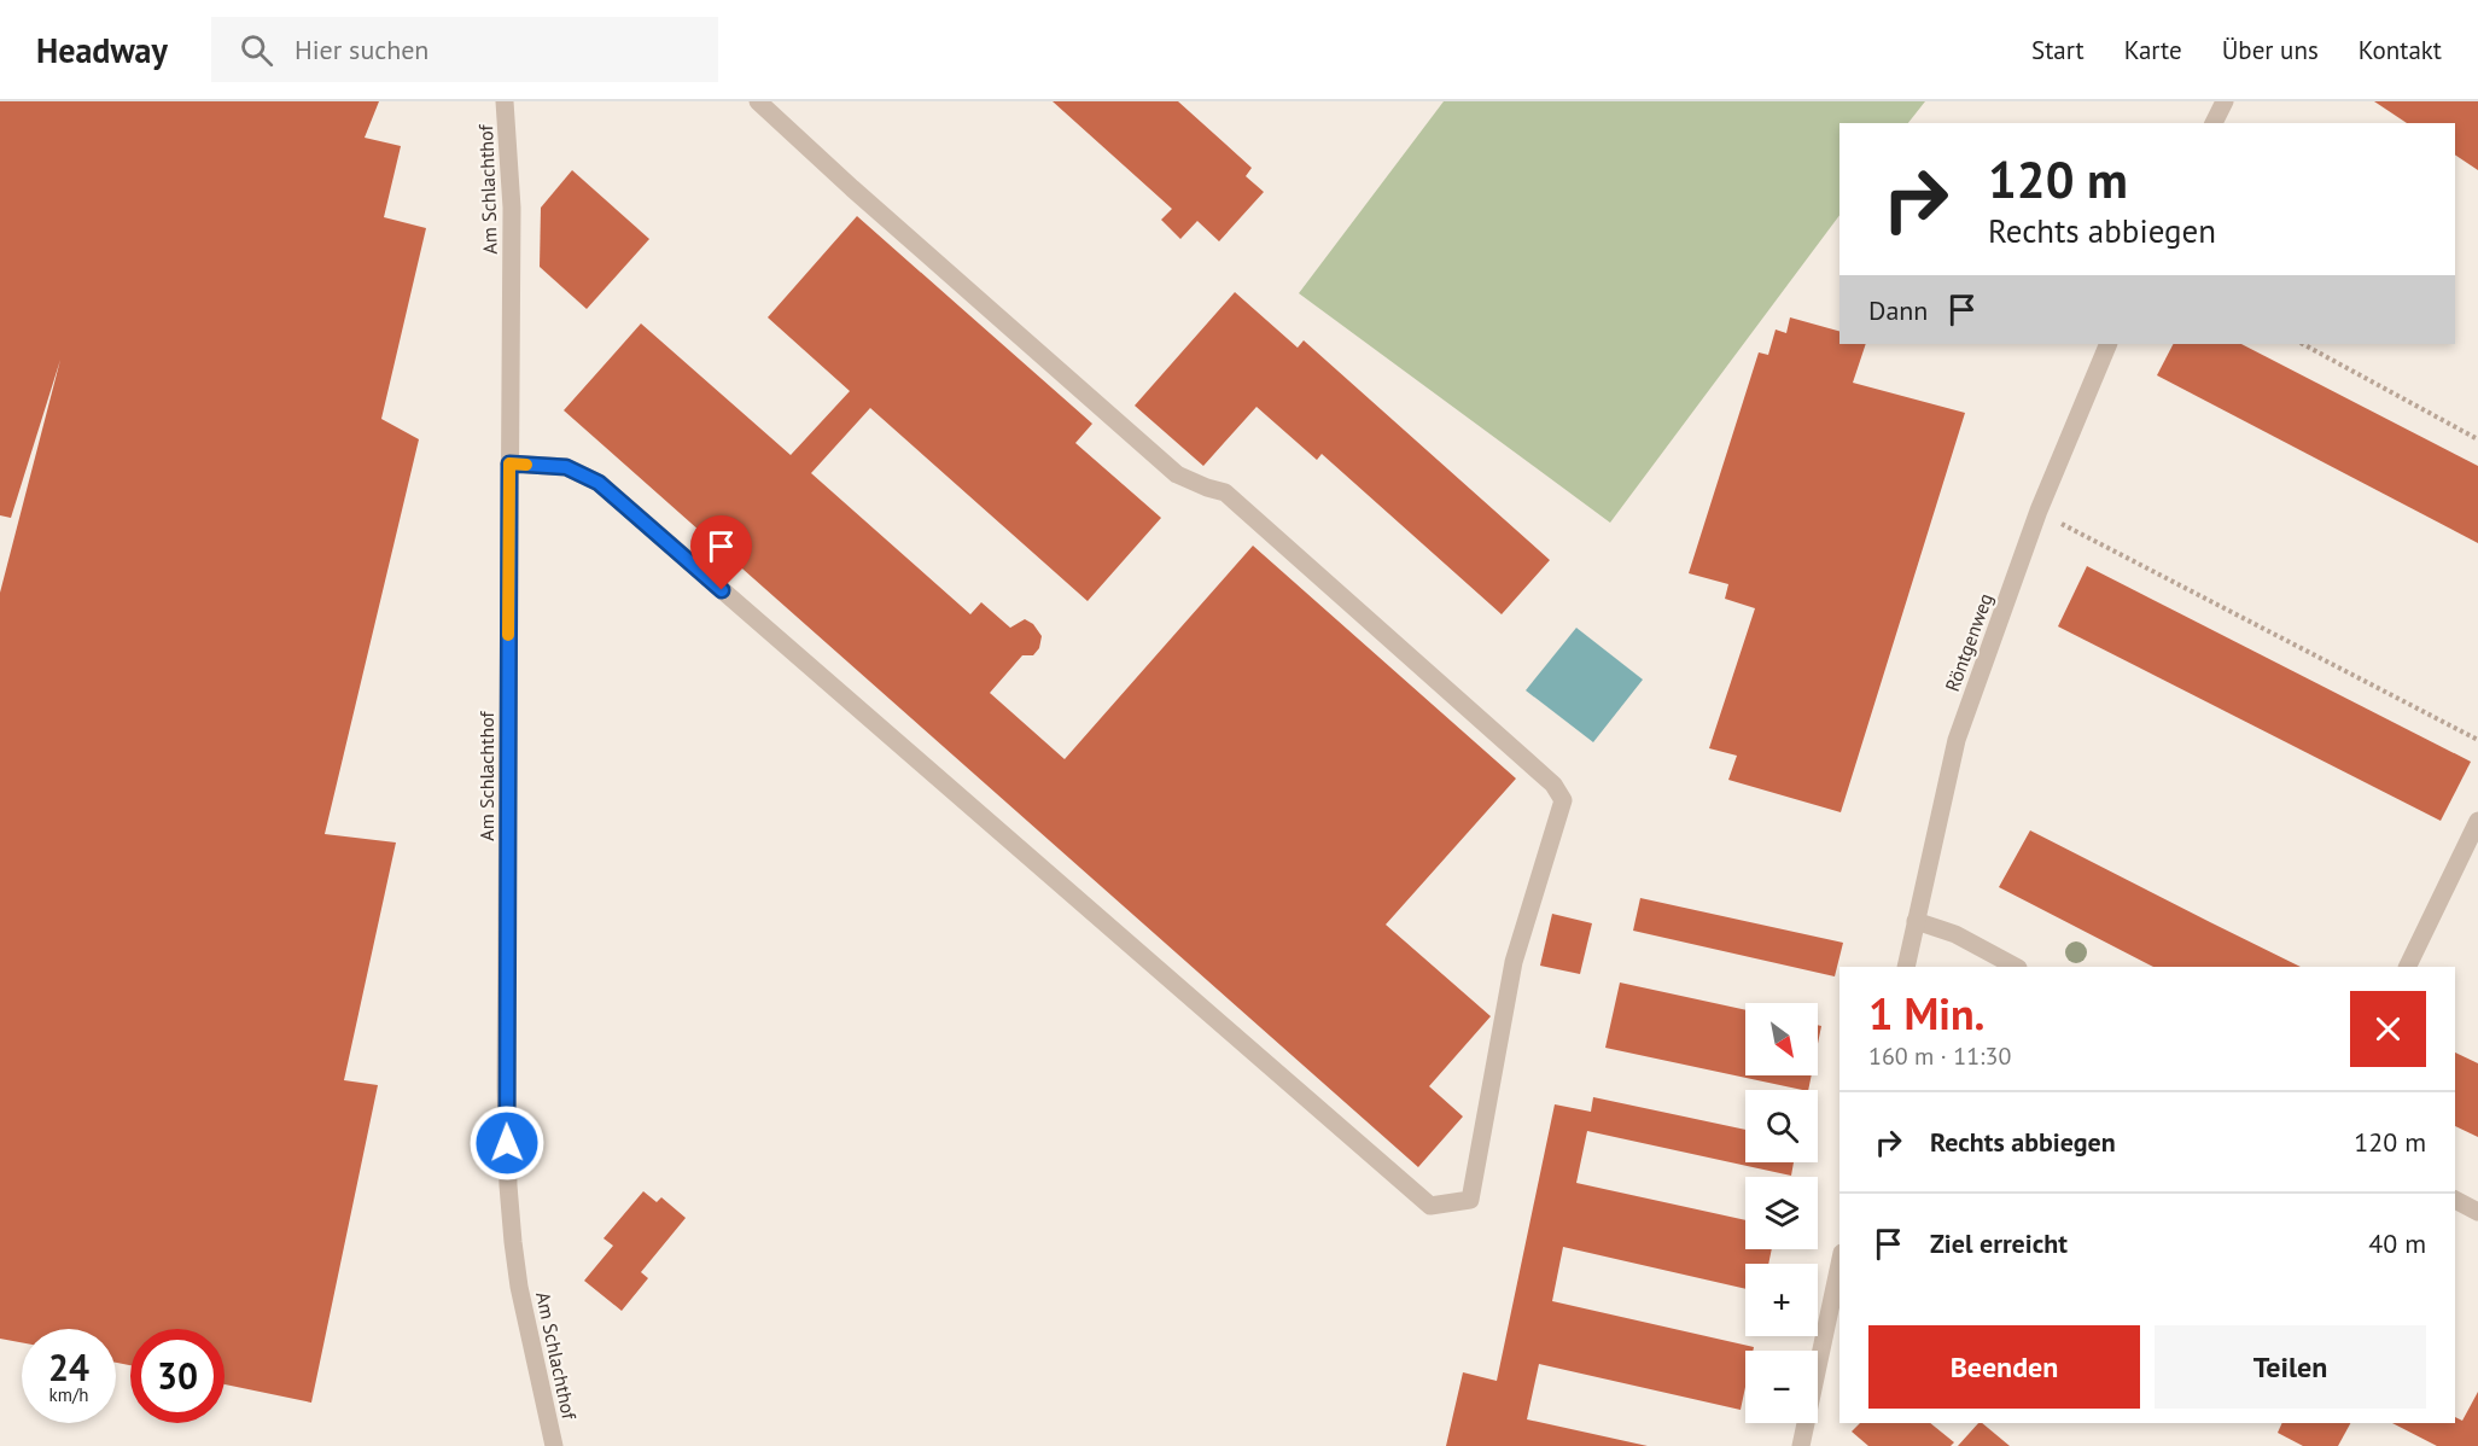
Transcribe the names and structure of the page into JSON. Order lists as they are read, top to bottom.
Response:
{
  "streets": {
    "street": ["Am Schlachthof", "Röntgenweg"]
  },
  "north": "bottom right",
  "page": {
    "header": "Headway",
    "search": "Hier suchen",
    "nav": [
      "Start",
      "Karte",
      "Über uns",
      "Kontakt"
    ],
    "turn": ["120 m", "Rechts abbiegen"],
    "then": "Dann",
    "heading": ["1 Min.", "160 m · 11:30"],
    "map_buttons": ["+", "−"],
    "list": [
      {
        "name": "Rechts abbiegen",
        "value": "120 m"
      },
      {
        "name": "Ziel erreicht",
        "value": "40 m"
      }
    ],
    "buttons": ["Beenden", "Teilen"],
    "speed": "24 km/h",
    "limit": "30"
  }
}
